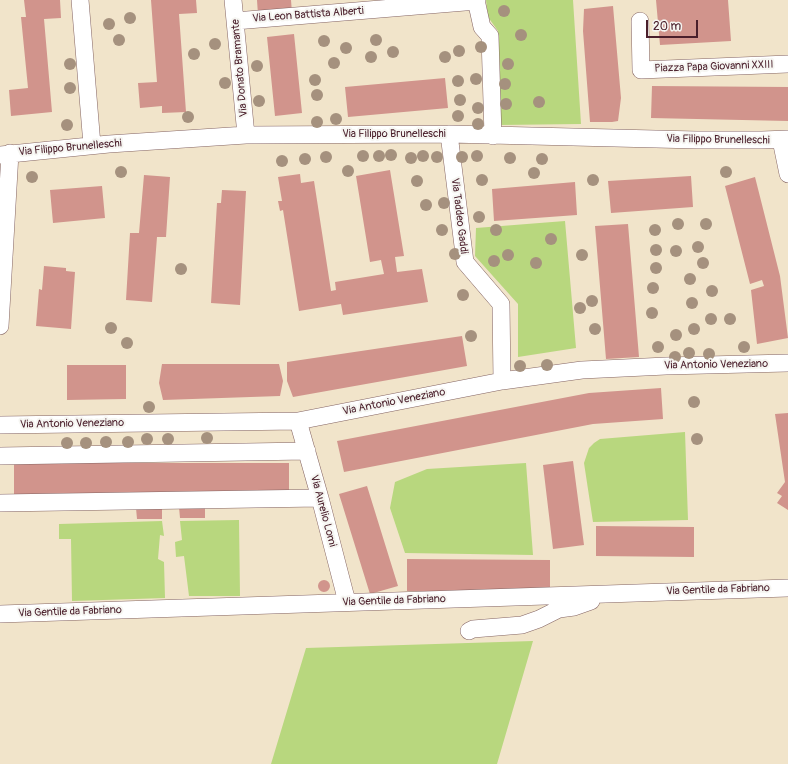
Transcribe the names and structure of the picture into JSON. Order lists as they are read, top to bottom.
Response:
{
  "streets": {
    "street": [
      "Via Leon Battista Alberti",
      "Piazza Papa Giovanni XXIII",
      "Via Donato Bramante",
      "Via Filippo Brunelleschi",
      "Via Taddeo Gaddi",
      "Via Antonio Veneziano",
      "Via Aurelio Lomi",
      "Via Gentile da Fabriano"
    ]
  },
  "crossings": [
    ["Via Leon Battista Alberti", "Via Donato Bramante"],
    ["Via Leon Battista Alberti", "Via Filippo Brunelleschi"],
    ["Via Donato Bramante", "Via Filippo Brunelleschi"],
    ["Via Filippo Brunelleschi", "Via Taddeo Gaddi"],
    ["Via Taddeo Gaddi", "Via Antonio Veneziano"],
    ["Via Antonio Veneziano", "Via Aurelio Lomi"],
    ["Via Aurelio Lomi", "Via Gentile da Fabriano"]
  ],
  "scale_bar": "20 m"
}
